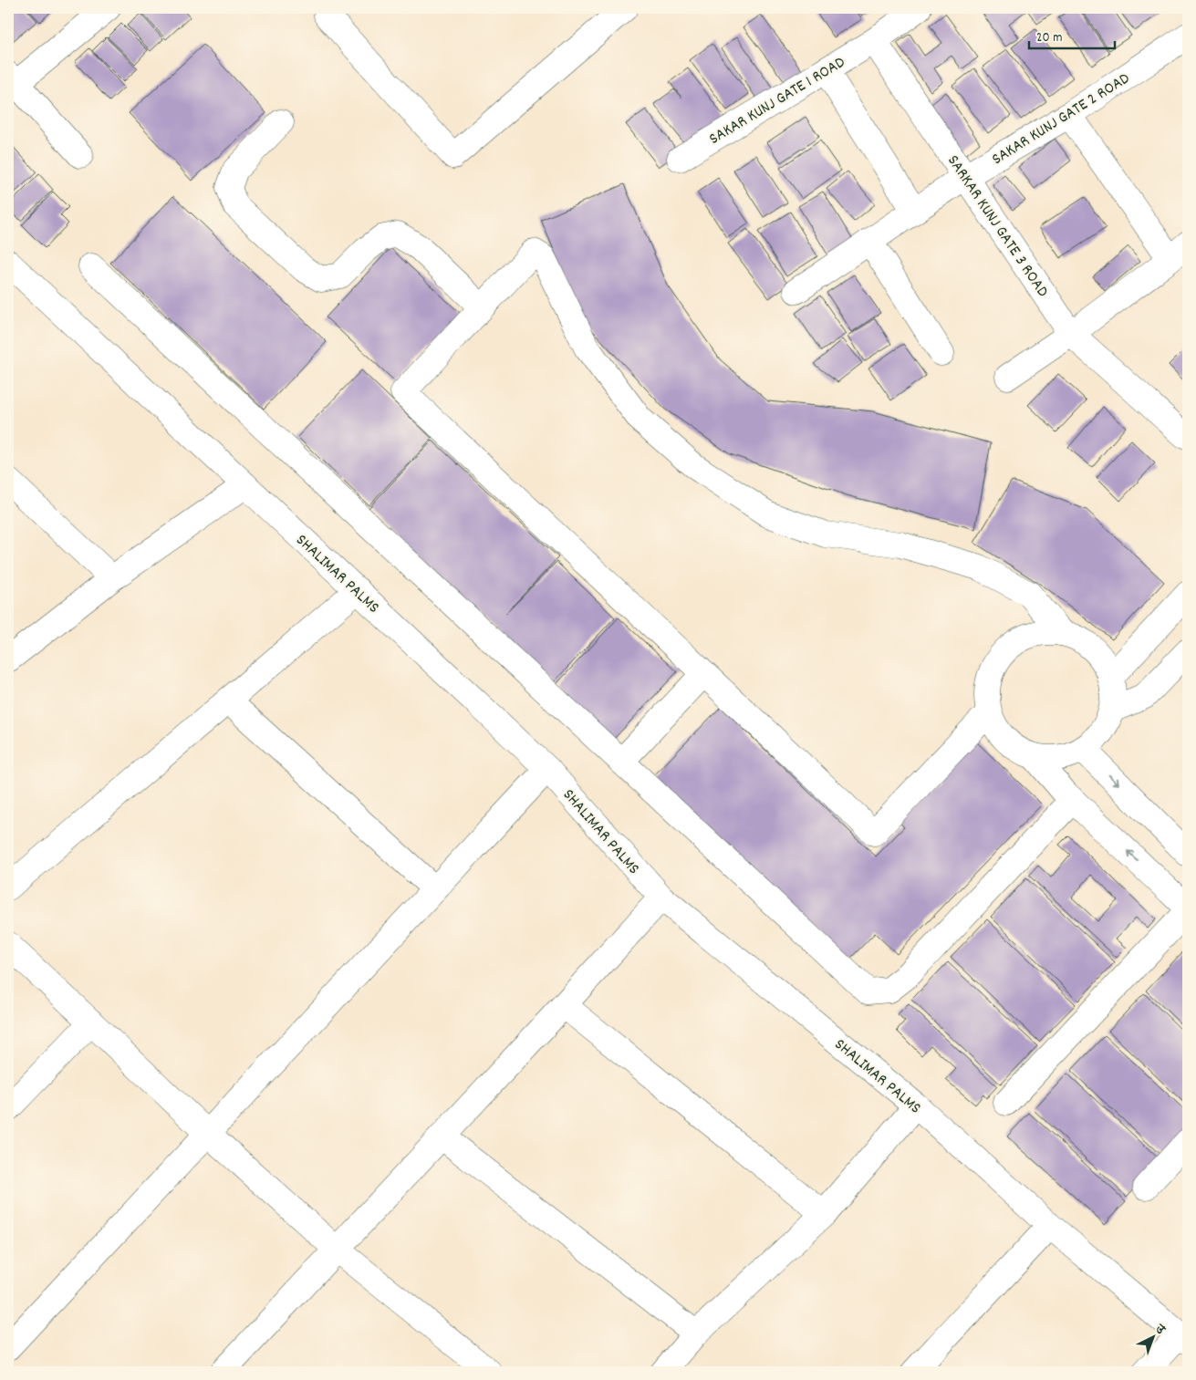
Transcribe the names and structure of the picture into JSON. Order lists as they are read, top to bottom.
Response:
{
  "streets": {
    "street": [
      "SAKAR KUNJ GATE 1 ROAD",
      "SAKAR KUNJ GATE 2 ROAD",
      "SARKAR KUNJ GATE 3 ROAD",
      "SHALIMAR PALMS"
    ]
  },
  "crossings": [
    ["SAKAR KUNJ GATE 1 ROAD", "SARKAR KUNJ GATE 3 ROAD"],
    ["SAKAR KUNJ GATE 2 ROAD", "SARKAR KUNJ GATE 3 ROAD"]
  ],
  "scale_bar": "20 m",
  "north": "top right"
}
